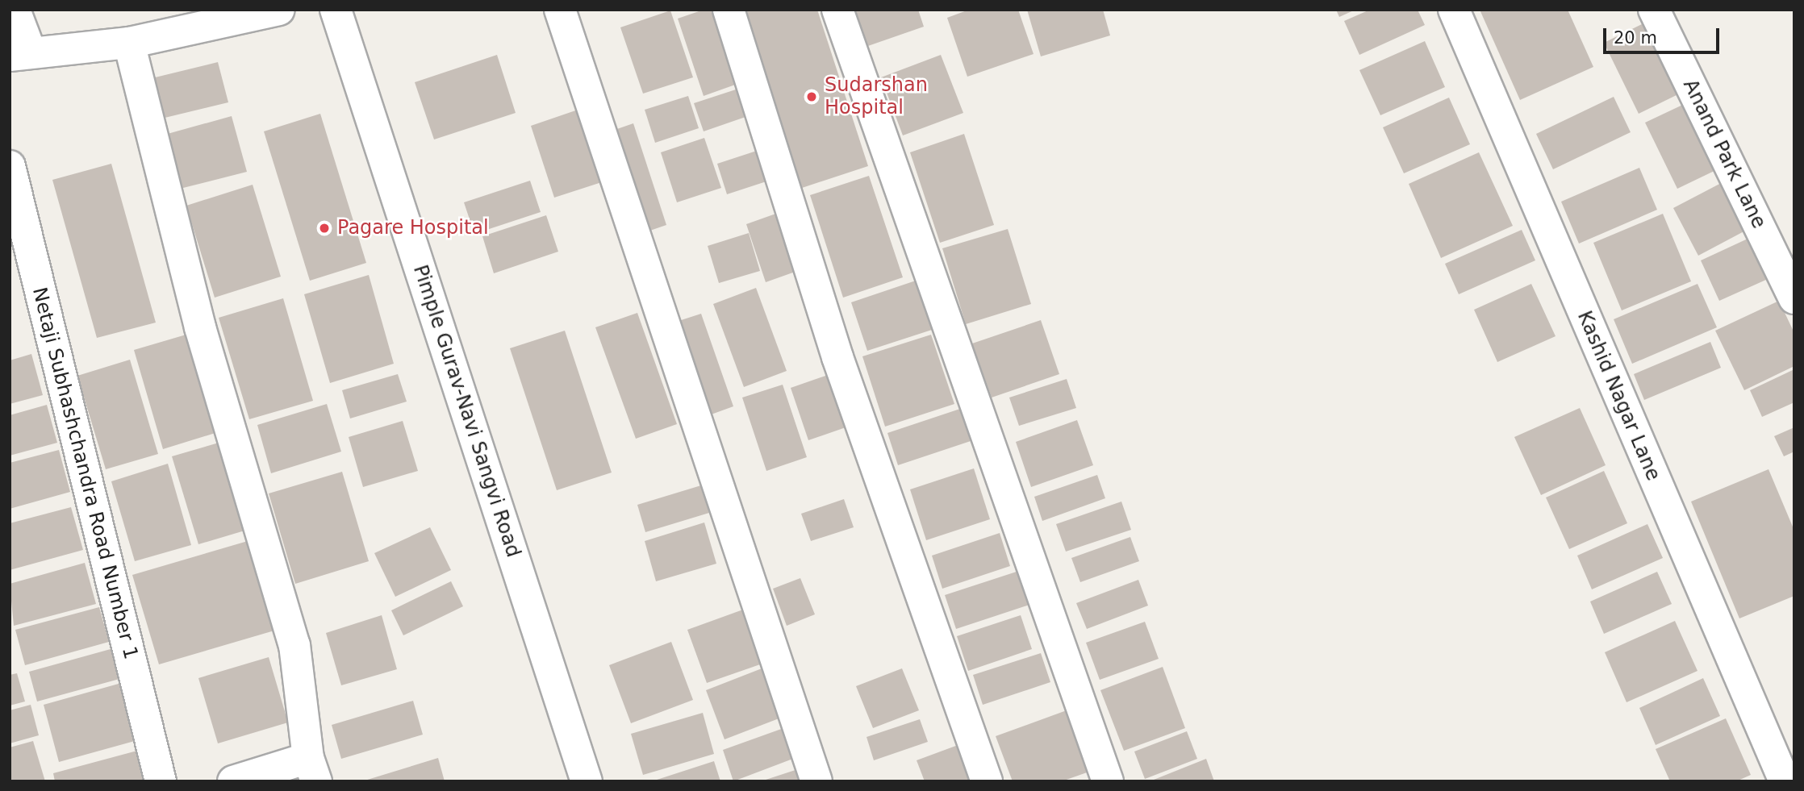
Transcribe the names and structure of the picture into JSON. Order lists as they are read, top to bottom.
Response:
{
  "streets": {
    "street": [
      "Anand Park Lane",
      "Kashid Nagar Lane",
      "Pimple Gurav-Navi Sangvi Road",
      "Netaji Subhashchandra Road Number 1"
    ]
  },
  "places": ["Sudarshan Hospital", "Pagare Hospital"],
  "scale_bar": "20 m"
}
